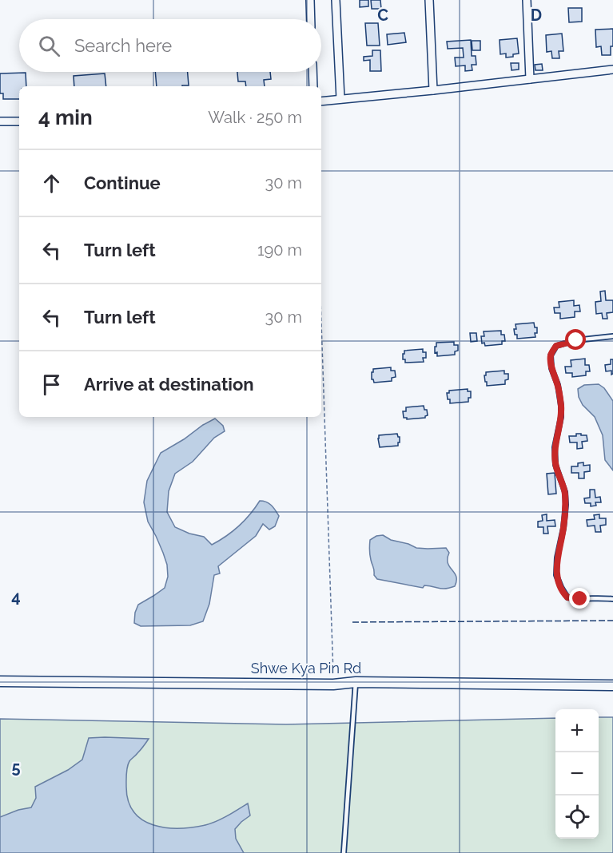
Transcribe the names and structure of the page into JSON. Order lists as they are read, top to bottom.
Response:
{
  "streets": {
    "street": ["Shwe Kya Pin Rd"]
  },
  "page": {
    "search": "Search here",
    "heading": ["4 min", "Walk · 250 m"],
    "list": [
      ["Continue", "30 m"],
      ["Turn left", "190 m"],
      ["Turn left", "30 m"],
      "Arrive at destination"
    ],
    "map_buttons": ["+", "−"]
  },
  "grid": {
    "columns": ["C", "D"],
    "rows": ["4", "5"]
  }
}
